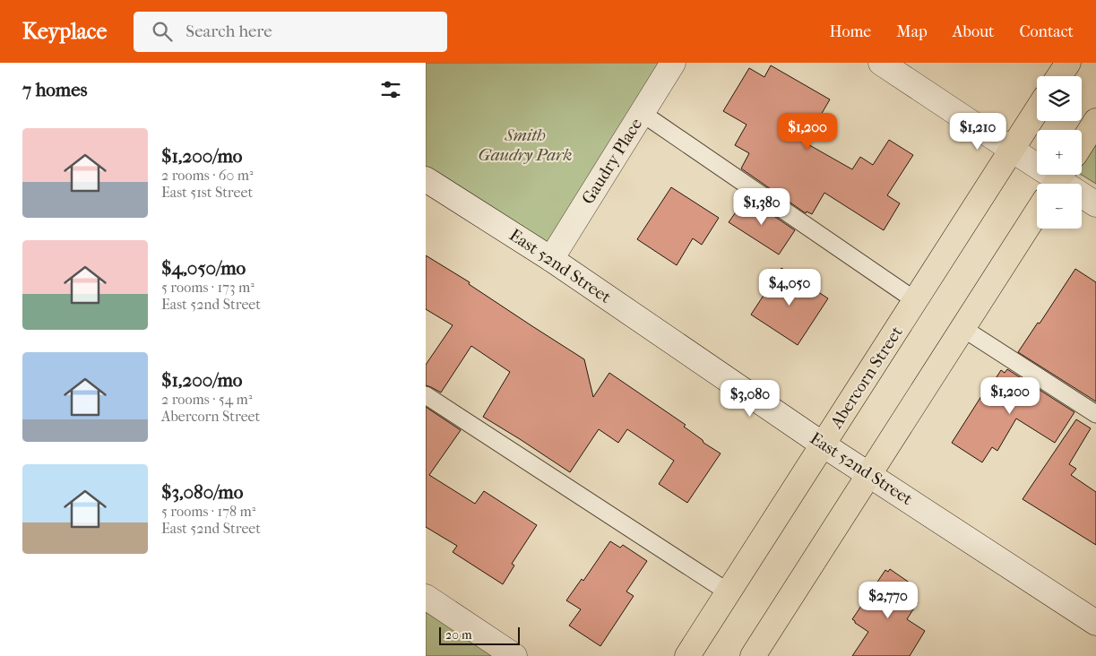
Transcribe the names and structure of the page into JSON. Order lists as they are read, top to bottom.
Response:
{
  "streets": {
    "main road": ["Gaudry Place", "East 52nd Street", "Abercorn Street"]
  },
  "crossings": [
    ["Gaudry Place", "East 52nd Street"],
    ["East 52nd Street", "Abercorn Street"]
  ],
  "parks": ["Smith Gaudry Park"],
  "scale_bar": "20 m",
  "page": {
    "header": "Keyplace",
    "search": "Search here",
    "nav": [
      "Home",
      "Map",
      "About",
      "Contact"
    ],
    "heading": "7 homes",
    "map_buttons": ["+", "−"],
    "price": [
      "$1,200",
      "$1,210",
      "$1,380",
      "$4,050",
      "$1,200",
      "$3,080",
      "$2,770"
    ],
    "list": [
      {
        "name": "$1,200/mo",
        "note": "2 rooms · 60 m² · East 51st Street"
      },
      {
        "name": "$4,050/mo",
        "note": "5 rooms · 173 m² · East 52nd Street"
      },
      {
        "name": "$1,200/mo",
        "note": "2 rooms · 54 m² · Abercorn Street"
      },
      {
        "name": "$3,080/mo",
        "note": "5 rooms · 178 m² · East 52nd Street"
      }
    ],
    "scale": "20 m"
  }
}
